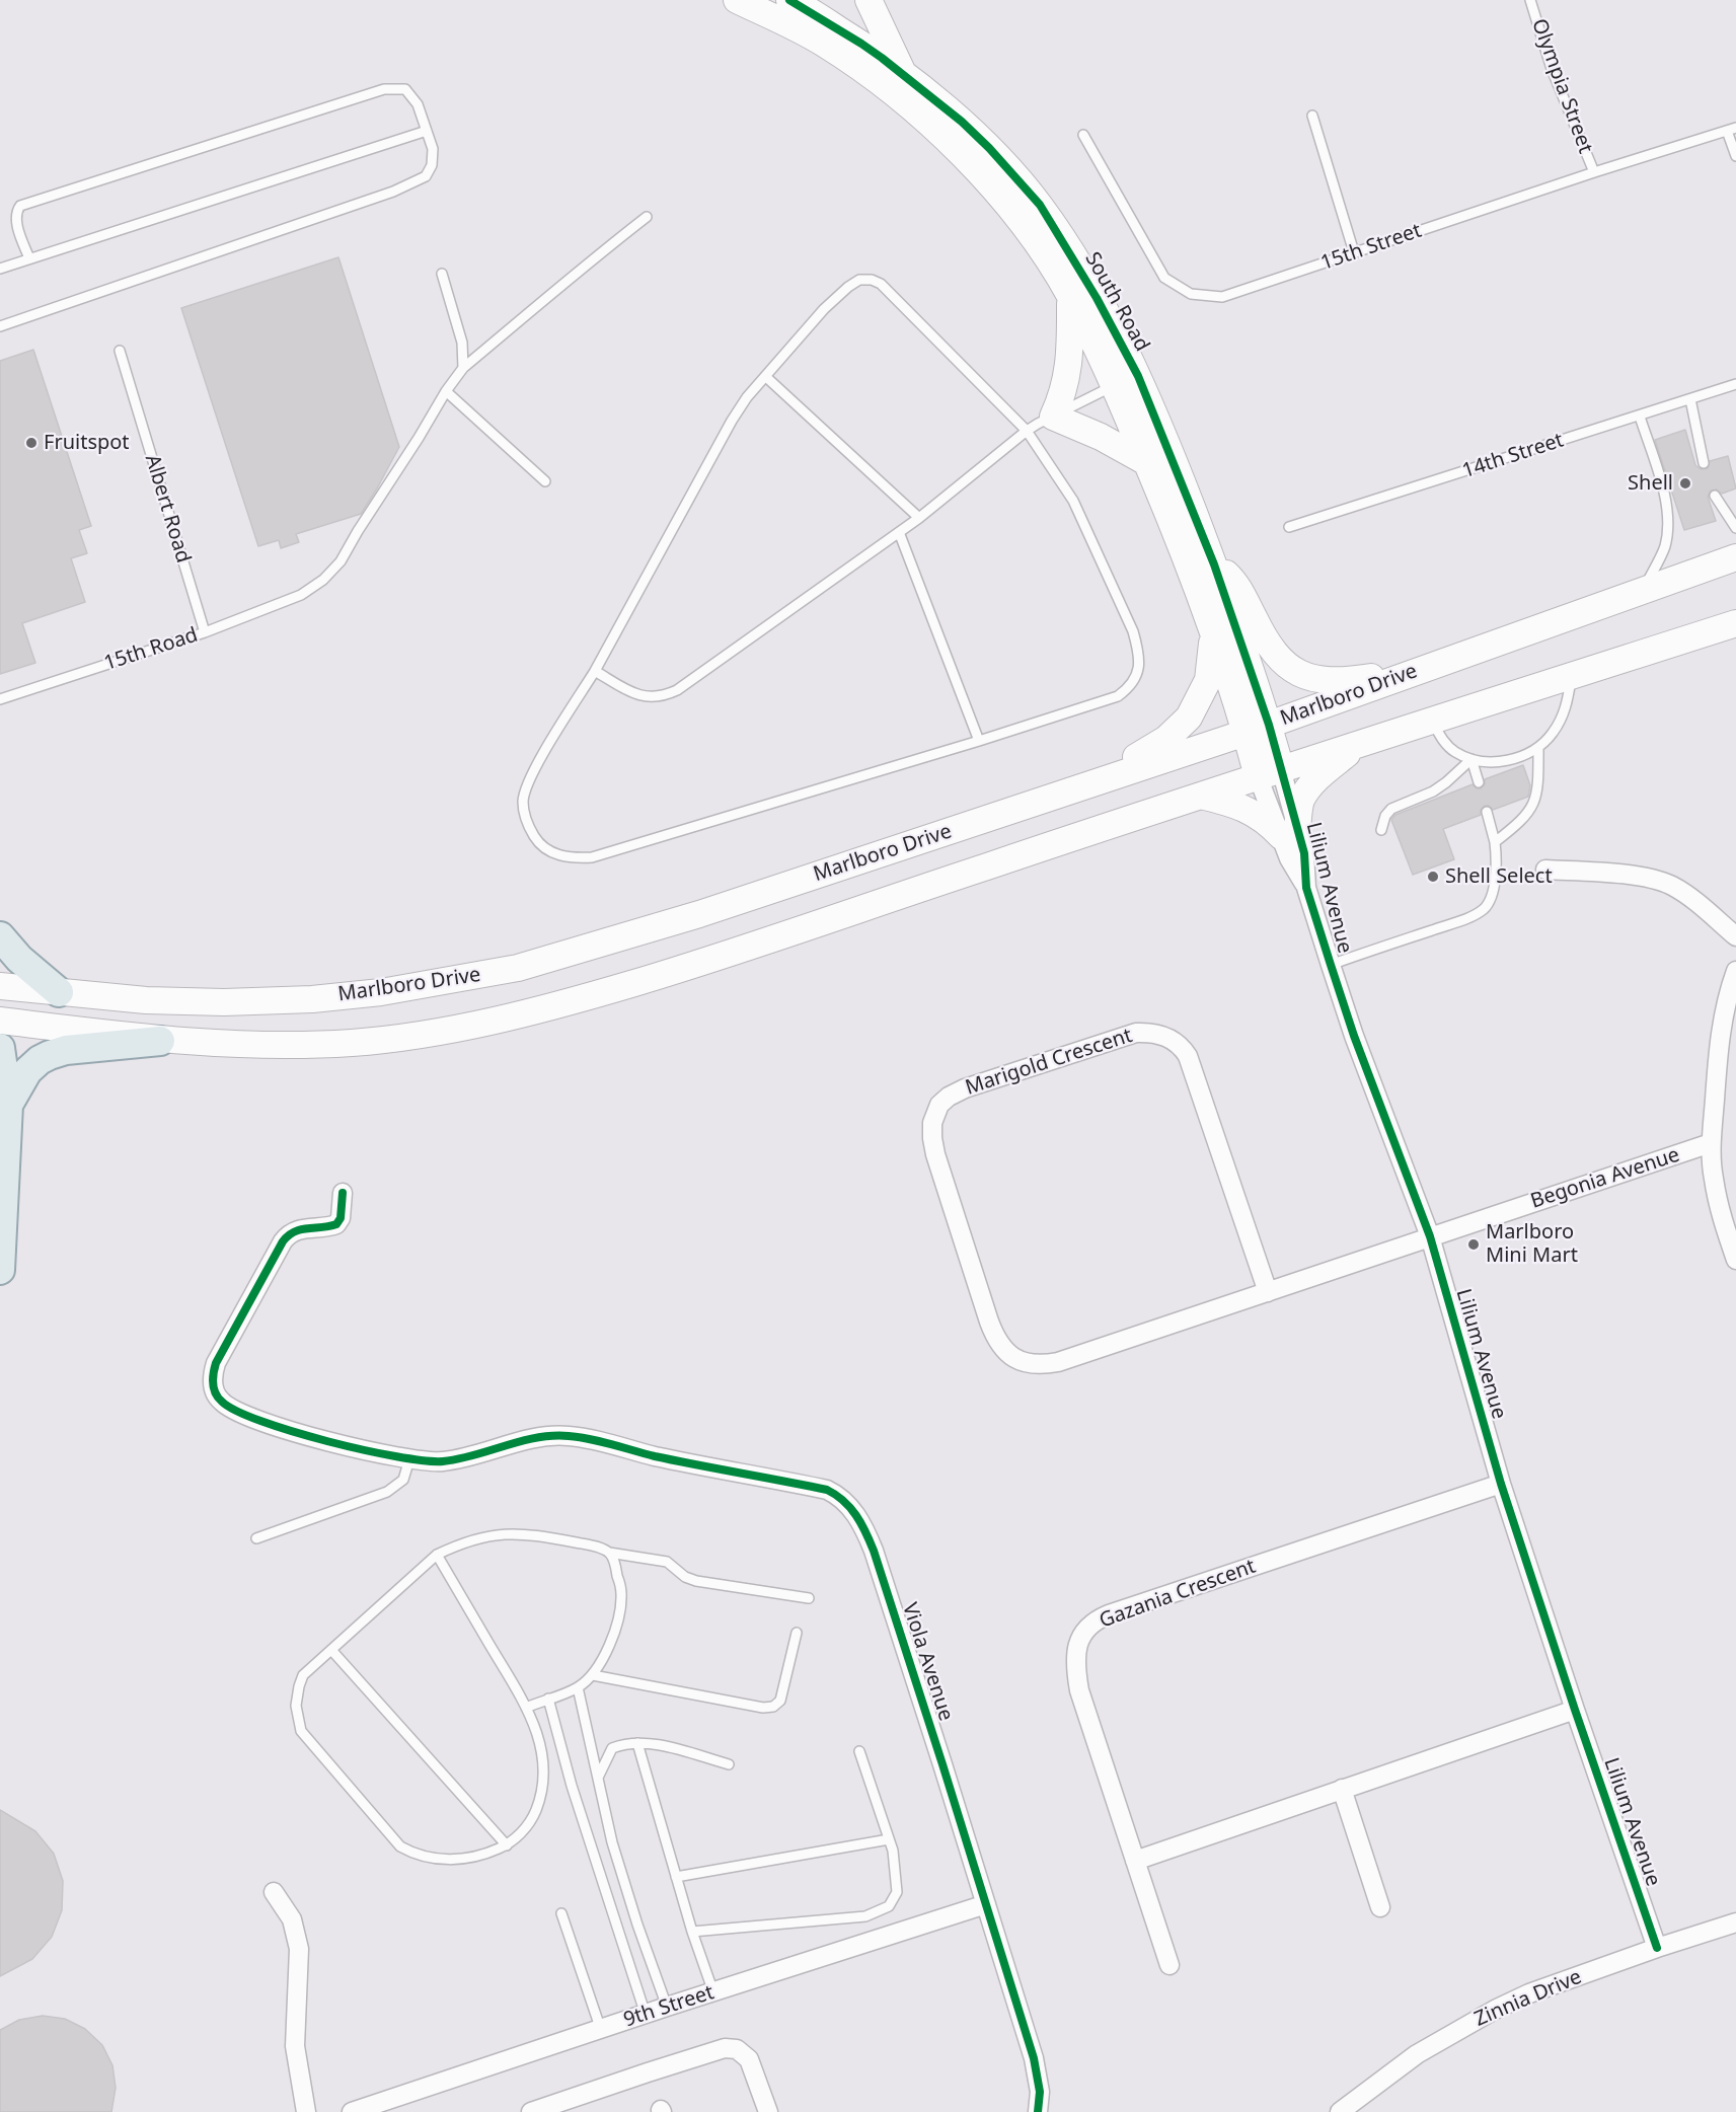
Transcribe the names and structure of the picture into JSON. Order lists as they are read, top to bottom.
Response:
{
  "streets": {
    "main road": ["South Road", "Marlboro Drive"],
    "street": [
      "Lilium Avenue",
      "Marigold Crescent",
      "Begonia Avenue",
      "Gazania Crescent",
      "Viola Avenue",
      "Zinnia Drive",
      "9th Street"
    ],
    "lane": [
      "Olympia Street",
      "15th Street",
      "14th Street",
      "Albert Road",
      "15th Road"
    ]
  },
  "crossings": [
    ["Olympia Street", "15th Street"],
    ["South Road", "Marlboro Drive"],
    ["Albert Road", "15th Road"],
    ["Lilium Avenue", "Marigold Crescent"],
    ["Lilium Avenue", "Begonia Avenue"],
    ["Lilium Avenue", "Gazania Crescent"],
    ["Lilium Avenue", "Zinnia Drive"],
    ["Marigold Crescent", "Begonia Avenue"],
    ["Viola Avenue", "9th Street"]
  ],
  "places": [
    "Fruitspot",
    "Shell",
    "Shell Select",
    "Marlboro Mini Mart"
  ]
}
